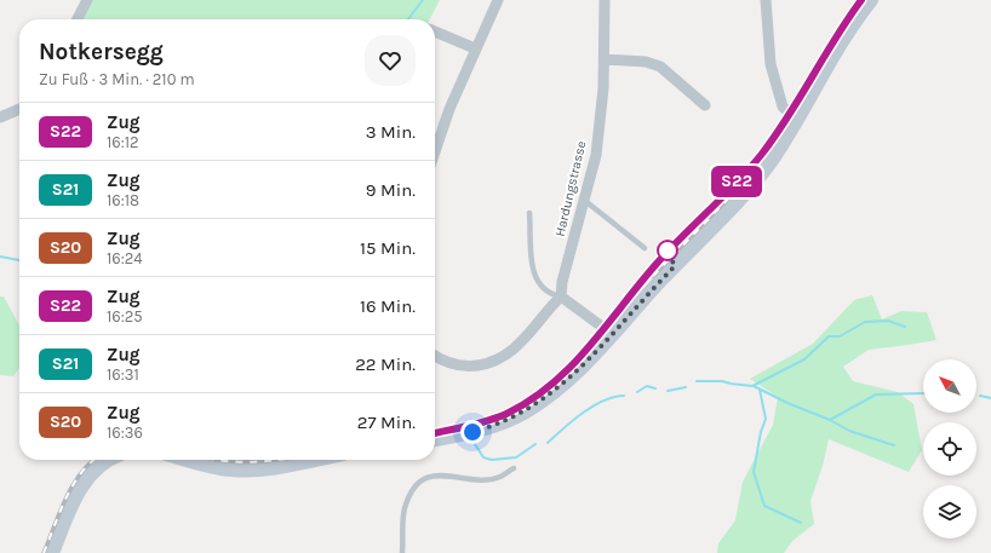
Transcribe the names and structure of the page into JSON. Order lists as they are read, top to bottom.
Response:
{
  "streets": {
    "street": ["Hardungstrasse"]
  },
  "north": "top left",
  "page": {
    "on_map": "S22",
    "heading": ["Notkersegg", "Zu Fuß · 3 Min. · 210 m"],
    "list": [
      {
        "mark": "S22",
        "name": "Zug",
        "note": "16:12",
        "value": "3 Min."
      },
      {
        "mark": "S21",
        "name": "Zug",
        "note": "16:18",
        "value": "9 Min."
      },
      {
        "mark": "S20",
        "name": "Zug",
        "note": "16:24",
        "value": "15 Min."
      },
      {
        "mark": "S22",
        "name": "Zug",
        "note": "16:25",
        "value": "16 Min."
      },
      {
        "mark": "S21",
        "name": "Zug",
        "note": "16:31",
        "value": "22 Min."
      },
      {
        "mark": "S20",
        "name": "Zug",
        "note": "16:36",
        "value": "27 Min."
      }
    ]
  }
}
